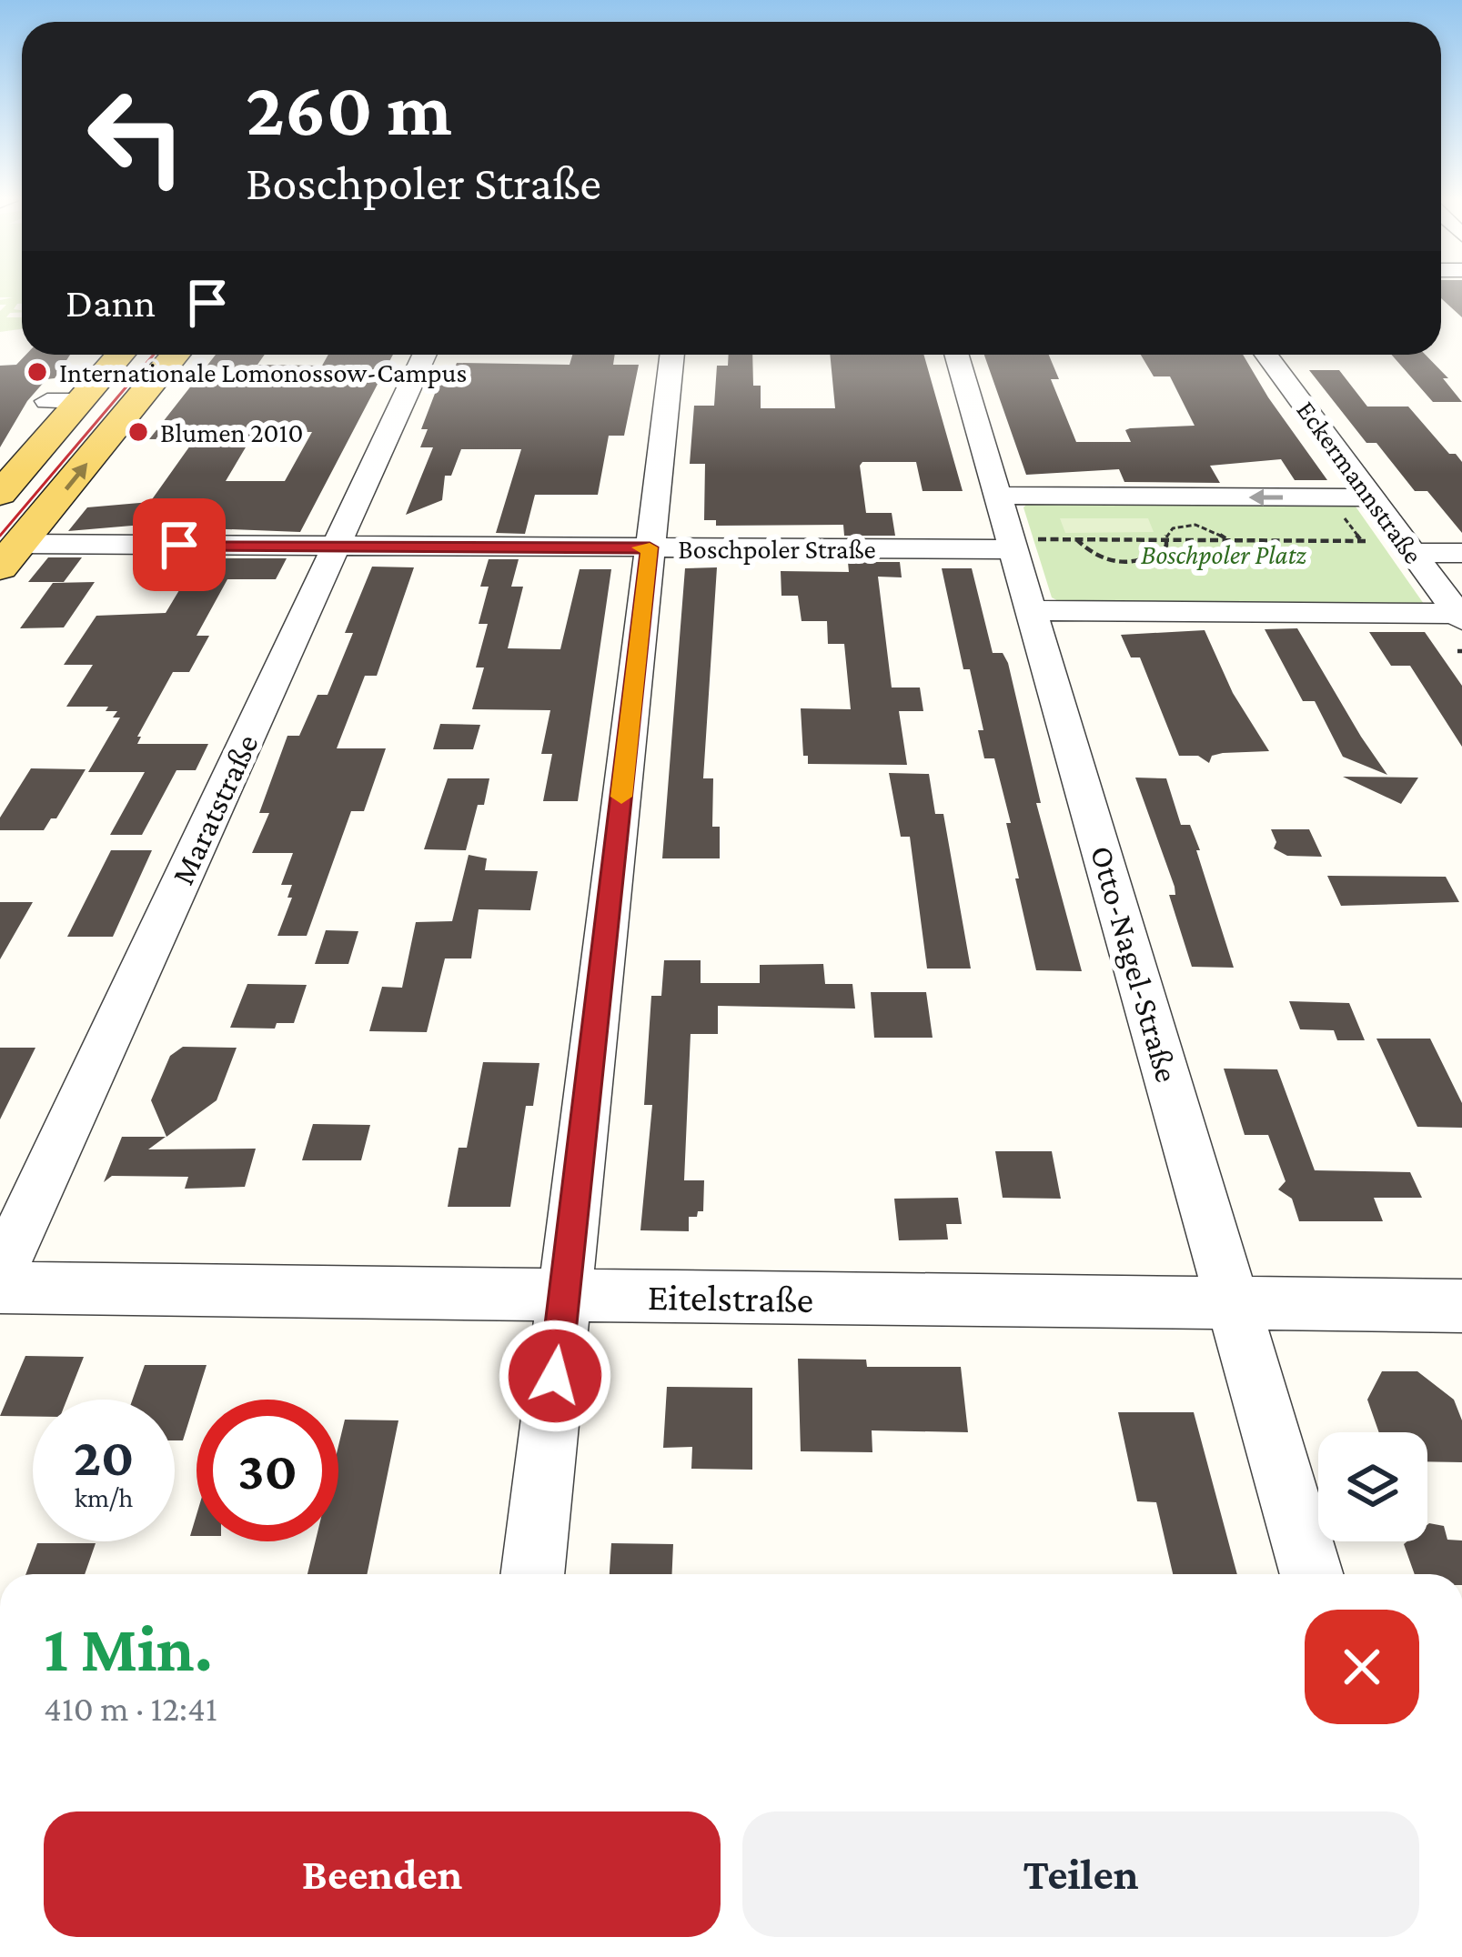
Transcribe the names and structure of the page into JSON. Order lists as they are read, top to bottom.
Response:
{
  "streets": {
    "street": [
      "Eckermannstraße",
      "Boschpoler Straße",
      "Maratstraße",
      "Otto-Nagel-Straße",
      "Eitelstraße"
    ]
  },
  "crossings": [
    ["Boschpoler Straße", "Maratstraße"],
    ["Boschpoler Straße", "Otto-Nagel-Straße"],
    ["Otto-Nagel-Straße", "Eitelstraße"]
  ],
  "parks": ["Boschpoler Platz"],
  "places": ["Internationale Lomonossow-Campus", "Blumen 2010"],
  "page": {
    "turn": ["260 m", "Boschpoler Straße"],
    "then": "Dann",
    "speed": "20 km/h",
    "limit": "30",
    "heading": ["1 Min.", "410 m · 12:41"],
    "buttons": ["Beenden", "Teilen"]
  }
}
